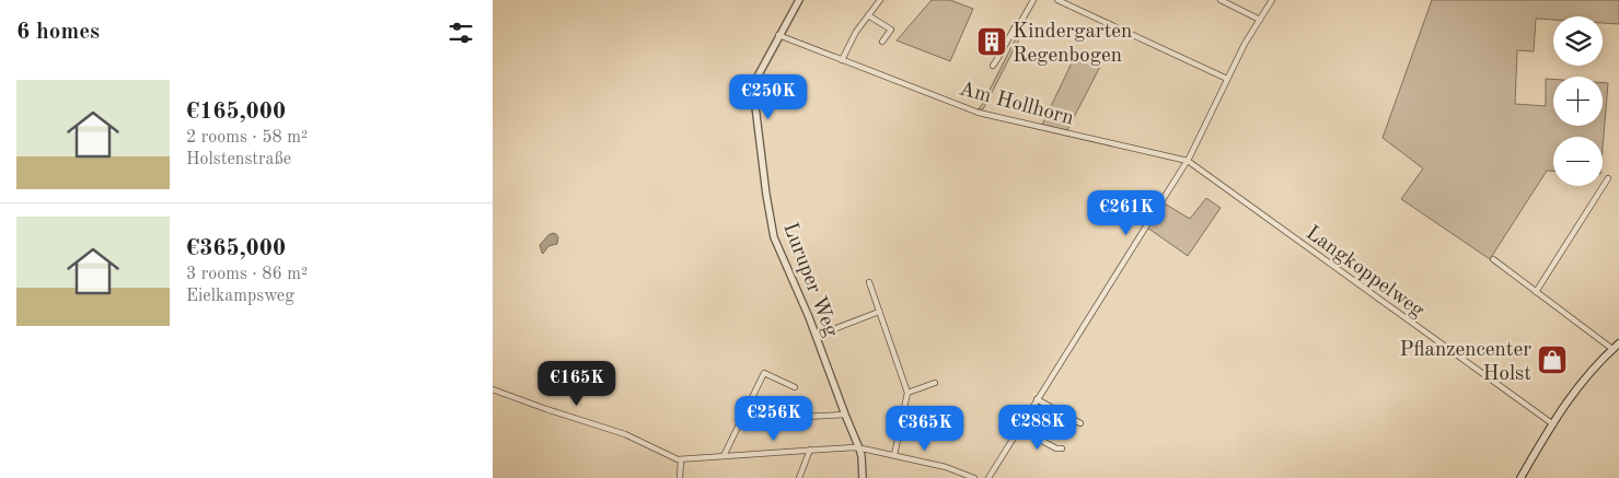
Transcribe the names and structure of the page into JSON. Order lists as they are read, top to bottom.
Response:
{
  "streets": {
    "street": ["Am Hollhorn", "Langkoppelweg", "Luruper Weg"]
  },
  "crossings": [
    ["Am Hollhorn", "Langkoppelweg"],
    ["Am Hollhorn", "Luruper Weg"]
  ],
  "places": {
    "building": ["Kindergarten Regenbogen"],
    "shop": ["Pflanzencenter Holst"]
  },
  "page": {
    "heading": "6 homes",
    "map_buttons": ["+", "−"],
    "list": [
      {
        "name": "€165,000",
        "note": "2 rooms · 58 m² · Holstenstraße"
      },
      {
        "name": "€365,000",
        "note": "3 rooms · 86 m² · Eielkampsweg"
      }
    ],
    "price": [
      "€250K",
      "€261K",
      "€165K",
      "€256K",
      "€288K",
      "€365K"
    ]
  }
}
